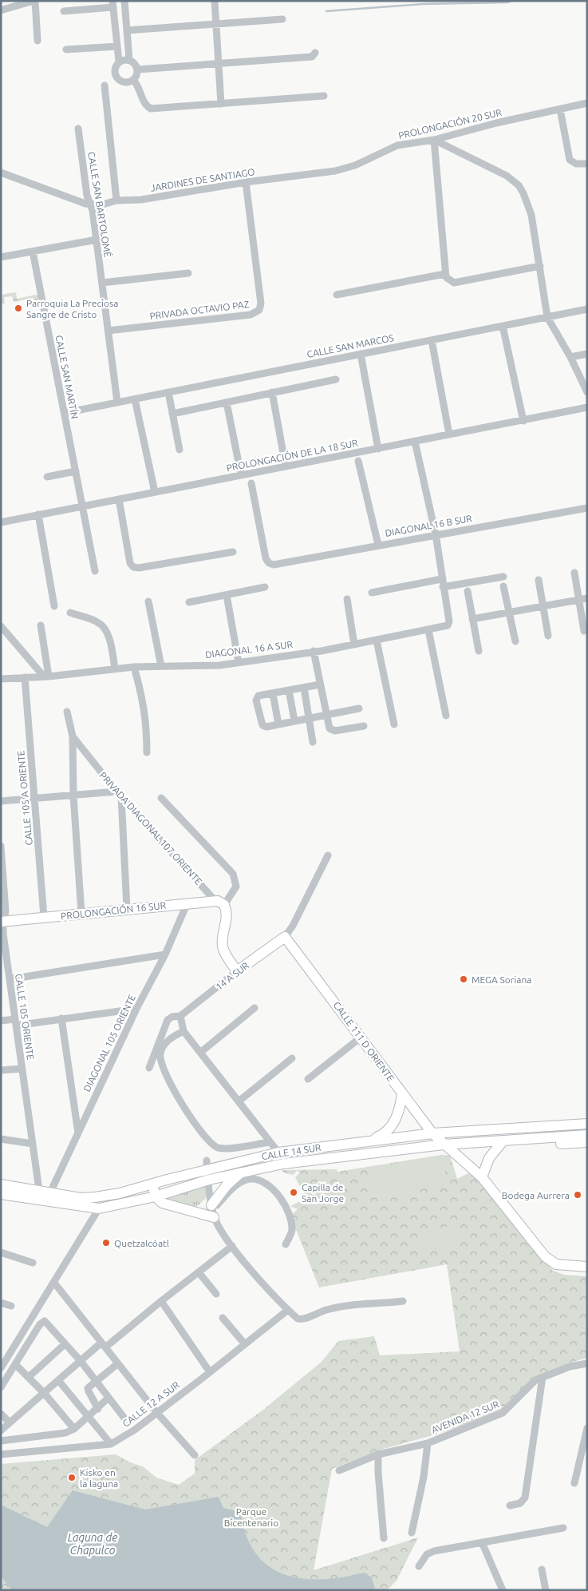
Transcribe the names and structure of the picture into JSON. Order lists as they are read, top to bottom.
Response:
{
  "streets": {
    "main road": [
      "PROLONGACIÓN 16 SUR",
      "14 A SUR",
      "CALLE 111 D ORIENTE",
      "CALLE 14 SUR"
    ],
    "street": [
      "PROLONGACIÓN 20 SUR",
      "JARDINES DE SANTIAGO",
      "CALLE SAN BARTOLOMÉ",
      "PRIVADA OCTAVIO PAZ",
      "CALLE SAN MARCOS",
      "CALLE SAN MARTÍN",
      "PROLONGACIÓN DE LA 18 SUR",
      "DIAGONAL 16 B SUR",
      "DIAGONAL 16 A SUR",
      "CALLE 105 A ORIENTE",
      "PRIVADA DIAGONAL 107 ORIENTE",
      "CALLE 105 ORIENTE",
      "DIAGONAL 105 ORIENTE",
      "CALLE 12 A SUR",
      "AVENIDA 12 SUR"
    ]
  },
  "crossings": [
    ["PROLONGACIÓN 20 SUR", "JARDINES DE SANTIAGO"],
    ["JARDINES DE SANTIAGO", "CALLE SAN BARTOLOMÉ"],
    ["JARDINES DE SANTIAGO", "PRIVADA OCTAVIO PAZ"],
    ["CALLE SAN BARTOLOMÉ", "PRIVADA OCTAVIO PAZ"],
    ["CALLE SAN BARTOLOMÉ", "CALLE SAN MARCOS"],
    ["CALLE SAN MARCOS", "CALLE SAN MARTÍN"],
    ["CALLE SAN MARTÍN", "PROLONGACIÓN DE LA 18 SUR"],
    ["DIAGONAL 16 A SUR", "CALLE 105 A ORIENTE"],
    ["CALLE 105 A ORIENTE", "PROLONGACIÓN 16 SUR"],
    ["PRIVADA DIAGONAL 107 ORIENTE", "PROLONGACIÓN 16 SUR"],
    ["PROLONGACIÓN 16 SUR", "CALLE 105 ORIENTE"],
    ["PROLONGACIÓN 16 SUR", "DIAGONAL 105 ORIENTE"],
    ["14 A SUR", "CALLE 111 D ORIENTE"],
    ["CALLE 105 ORIENTE", "CALLE 14 SUR"],
    ["CALLE 111 D ORIENTE", "CALLE 14 SUR"],
    ["DIAGONAL 105 ORIENTE", "CALLE 14 SUR"]
  ],
  "water": ["Laguna de Chapulco"],
  "parks": ["Parque Bicentenario"],
  "places": [
    "Parroquia La Preciosa Sangre de Cristo",
    "MEGA Soriana",
    "Capilla de San Jorge",
    "Bodega Aurrera",
    "Quetzalcóatl",
    "Kisko en la laguna"
  ]
}
